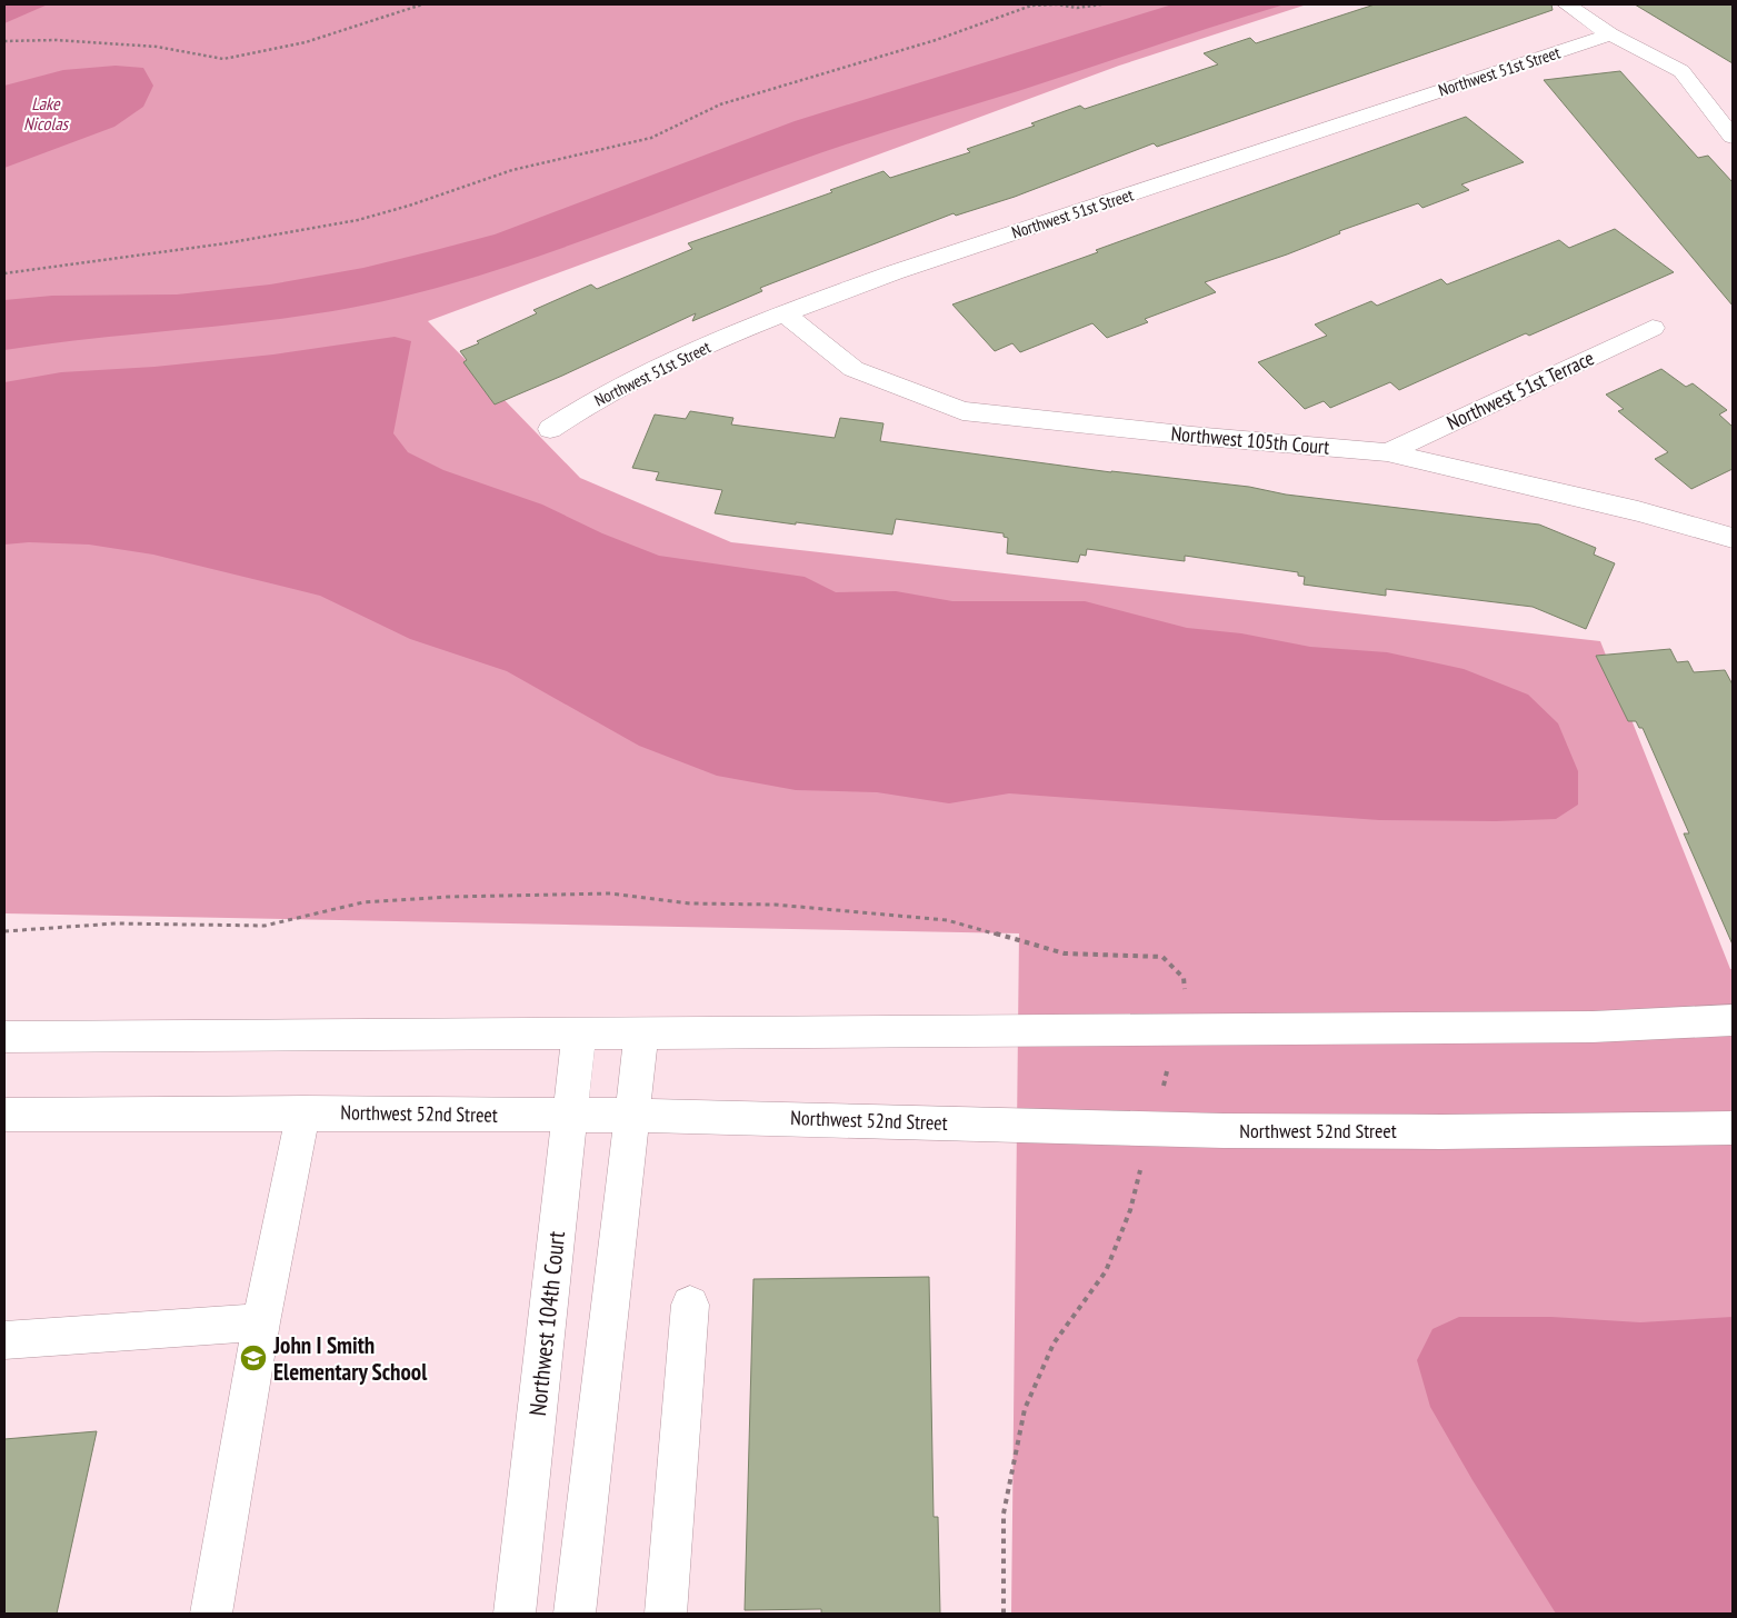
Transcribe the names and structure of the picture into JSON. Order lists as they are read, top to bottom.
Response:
{
  "streets": {
    "street": [
      "Northwest 51st Street",
      "Northwest 51st Terrace",
      "Northwest 105th Court",
      "Northwest 52nd Street",
      "Northwest 104th Court"
    ]
  },
  "crossings": [
    ["Northwest 51st Street", "Northwest 105th Court"],
    ["Northwest 51st Terrace", "Northwest 105th Court"],
    ["Northwest 52nd Street", "Northwest 104th Court"]
  ],
  "water": ["Lake Nicolas"],
  "places": {
    "school or university": ["John I Smith Elementary School"]
  }
}
